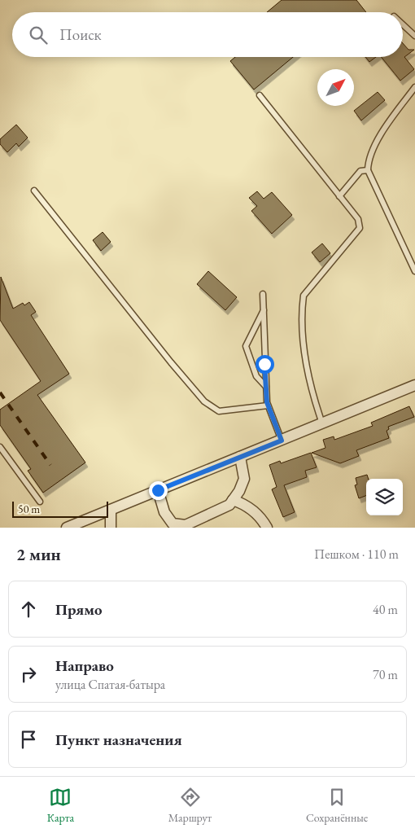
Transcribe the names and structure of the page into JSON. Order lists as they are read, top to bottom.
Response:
{
  "scale_bar": "50 m",
  "north": "top right",
  "page": {
    "search": "Поиск",
    "scale": "50 m",
    "heading": ["2 мин", "Пешком · 110 m"],
    "list": [
      ["Прямо", "40 m"],
      ["Направо", "улица Спатая-батыра", "70 m"],
      "Пункт назначения"
    ],
    "nav": ["Карта", "Маршрут", "Сохранённые"]
  }
}
